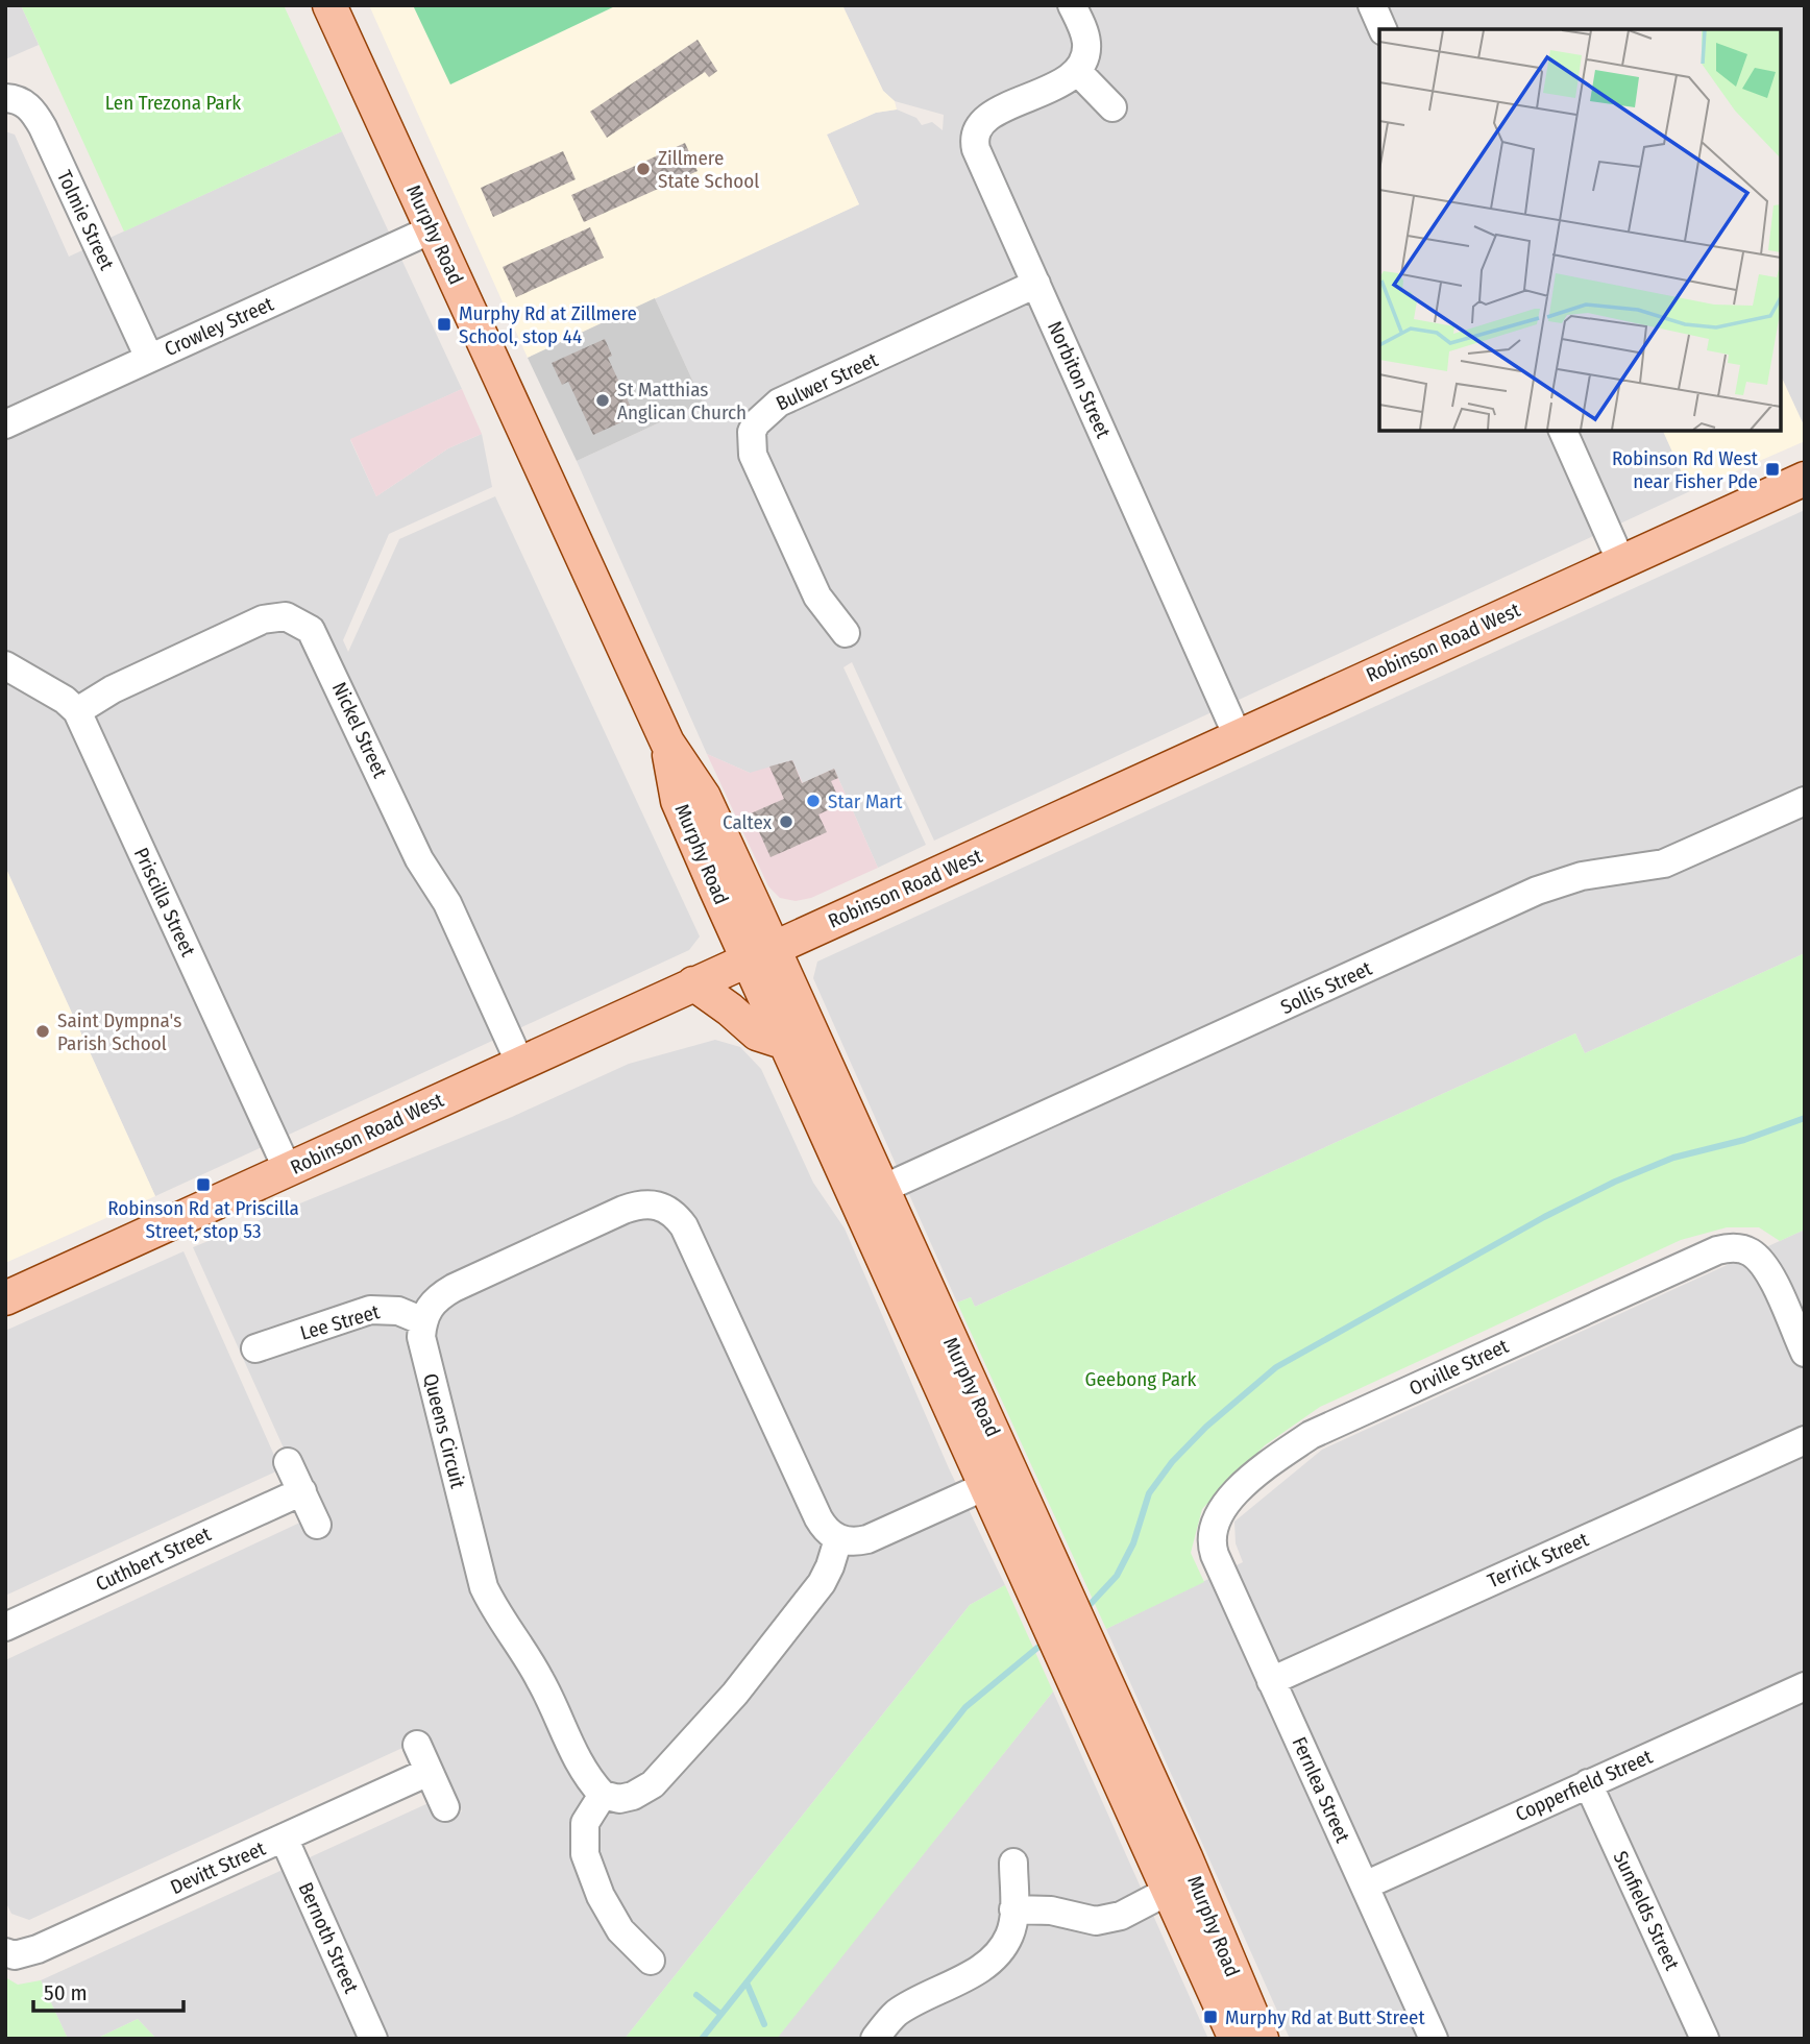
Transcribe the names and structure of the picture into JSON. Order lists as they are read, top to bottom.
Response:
{
  "streets": {
    "main road": ["Murphy Road", "Robinson Road West"],
    "street": [
      "Tolmie Street",
      "Crowley Street",
      "Norbiton Street",
      "Bulwer Street",
      "Nickel Street",
      "Priscilla Street",
      "Sollis Street",
      "Lee Street",
      "Orville Street",
      "Queens Circuit",
      "Cuthbert Street",
      "Terrick Street",
      "Copperfield Street",
      "Fernlea Street",
      "Devitt Street",
      "Sunfields Street",
      "Bernoth Street"
    ]
  },
  "crossings": [
    ["Tolmie Street", "Crowley Street"],
    ["Murphy Road", "Crowley Street"],
    ["Murphy Road", "Robinson Road West"],
    ["Murphy Road", "Sollis Street"],
    ["Norbiton Street", "Bulwer Street"],
    ["Norbiton Street", "Robinson Road West"],
    ["Robinson Road West", "Nickel Street"],
    ["Robinson Road West", "Priscilla Street"],
    ["Nickel Street", "Priscilla Street"],
    ["Lee Street", "Queens Circuit"],
    ["Orville Street", "Fernlea Street"],
    ["Terrick Street", "Fernlea Street"],
    ["Copperfield Street", "Fernlea Street"],
    ["Copperfield Street", "Sunfields Street"],
    ["Devitt Street", "Bernoth Street"]
  ],
  "parks": ["Len Trezona Park", "Geebong Park"],
  "places": {
    "other": [
      "Zillmere State School",
      "St Matthias Anglican Church",
      "Star Mart",
      "Caltex",
      "Saint Dympna's Parish School"
    ],
    "transit": [
      "Murphy Rd at Zillmere School, stop 44",
      "Robinson Rd West near Fisher Pde",
      "Robinson Rd at Priscilla Street, stop 53",
      "Murphy Rd at Butt Street"
    ]
  },
  "scale_bar": "50 m"
}
